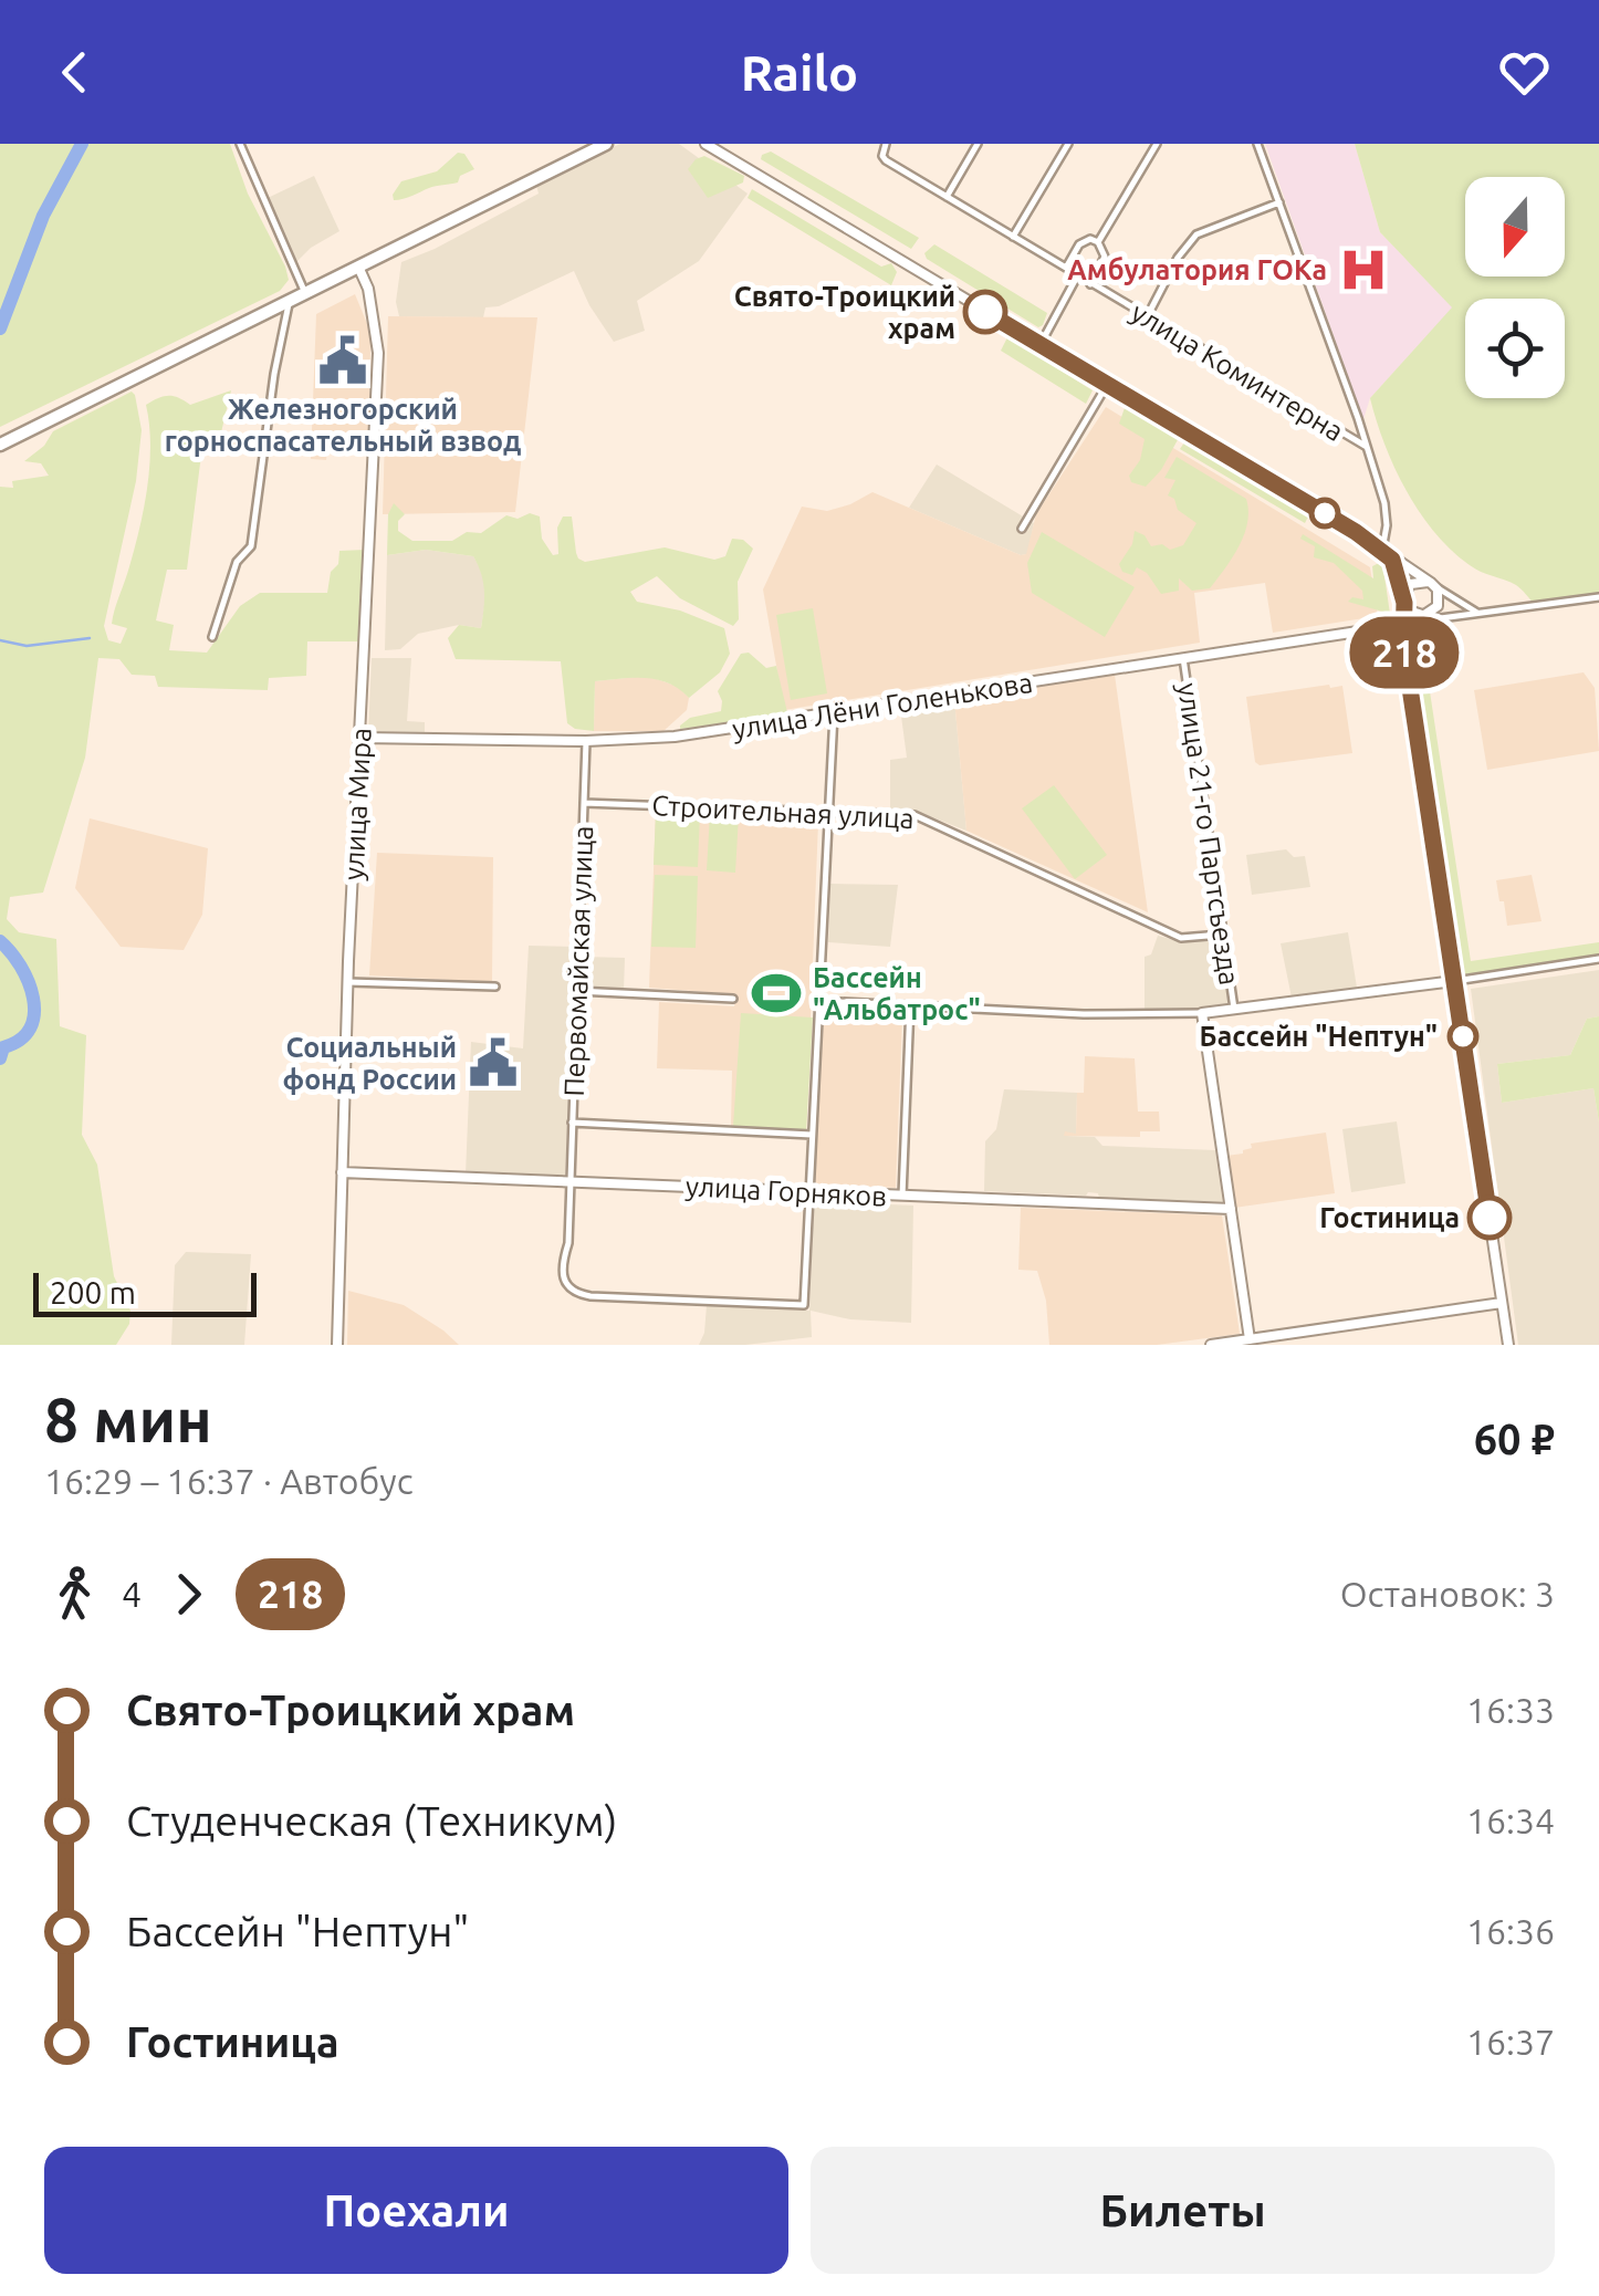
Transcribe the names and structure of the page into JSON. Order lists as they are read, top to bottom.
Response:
{
  "streets": {
    "main road": [
      "улица Лёни Голенькова",
      "улица Мира",
      "улица 21-го Партсъезда",
      "улица Горняков"
    ],
    "street": ["улица Коминтерна", "Строительная улица", "Первомайская улица"]
  },
  "crossings": [
    ["улица Лёни Голенькова", "улица Мира"],
    ["улица Лёни Голенькова", "улица 21-го Партсъезда"],
    ["улица Лёни Голенькова", "Первомайская улица"],
    ["улица Мира", "улица Горняков"],
    ["Строительная улица", "улица 21-го Партсъезда"],
    ["Строительная улица", "Первомайская улица"],
    ["улица 21-го Партсъезда", "улица Горняков"],
    ["Первомайская улица", "улица Горняков"]
  ],
  "places": {
    "hospital": ["Амбулатория ГОКа"],
    "other": ["Свято-Троицкий храм", "Бассейн \"Нептун\"", "Гостиница"],
    "public building": ["Железногорский горноспасательный взвод", "Социальный фонд России"],
    "sports": ["Бассейн \"Альбатрос\""]
  },
  "lines": ["bus line 218"],
  "scale_bar": "200 m",
  "north": "bottom",
  "page": {
    "header": "Railo",
    "on_map": "218",
    "scale": "200 m",
    "heading": ["8 мин", "16:29 – 16:37 · Автобус", "60 ₽"],
    "legs": ["4", "218", "Остановок: 3"],
    "list": [
      {
        "name": "Свято-Троицкий храм",
        "value": "16:33"
      },
      {
        "name": "Студенческая (Техникум)",
        "value": "16:34"
      },
      {
        "name": "Бассейн \"Нептун\"",
        "value": "16:36"
      },
      {
        "name": "Гостиница",
        "value": "16:37"
      }
    ],
    "buttons": ["Поехали", "Билеты"]
  }
}
